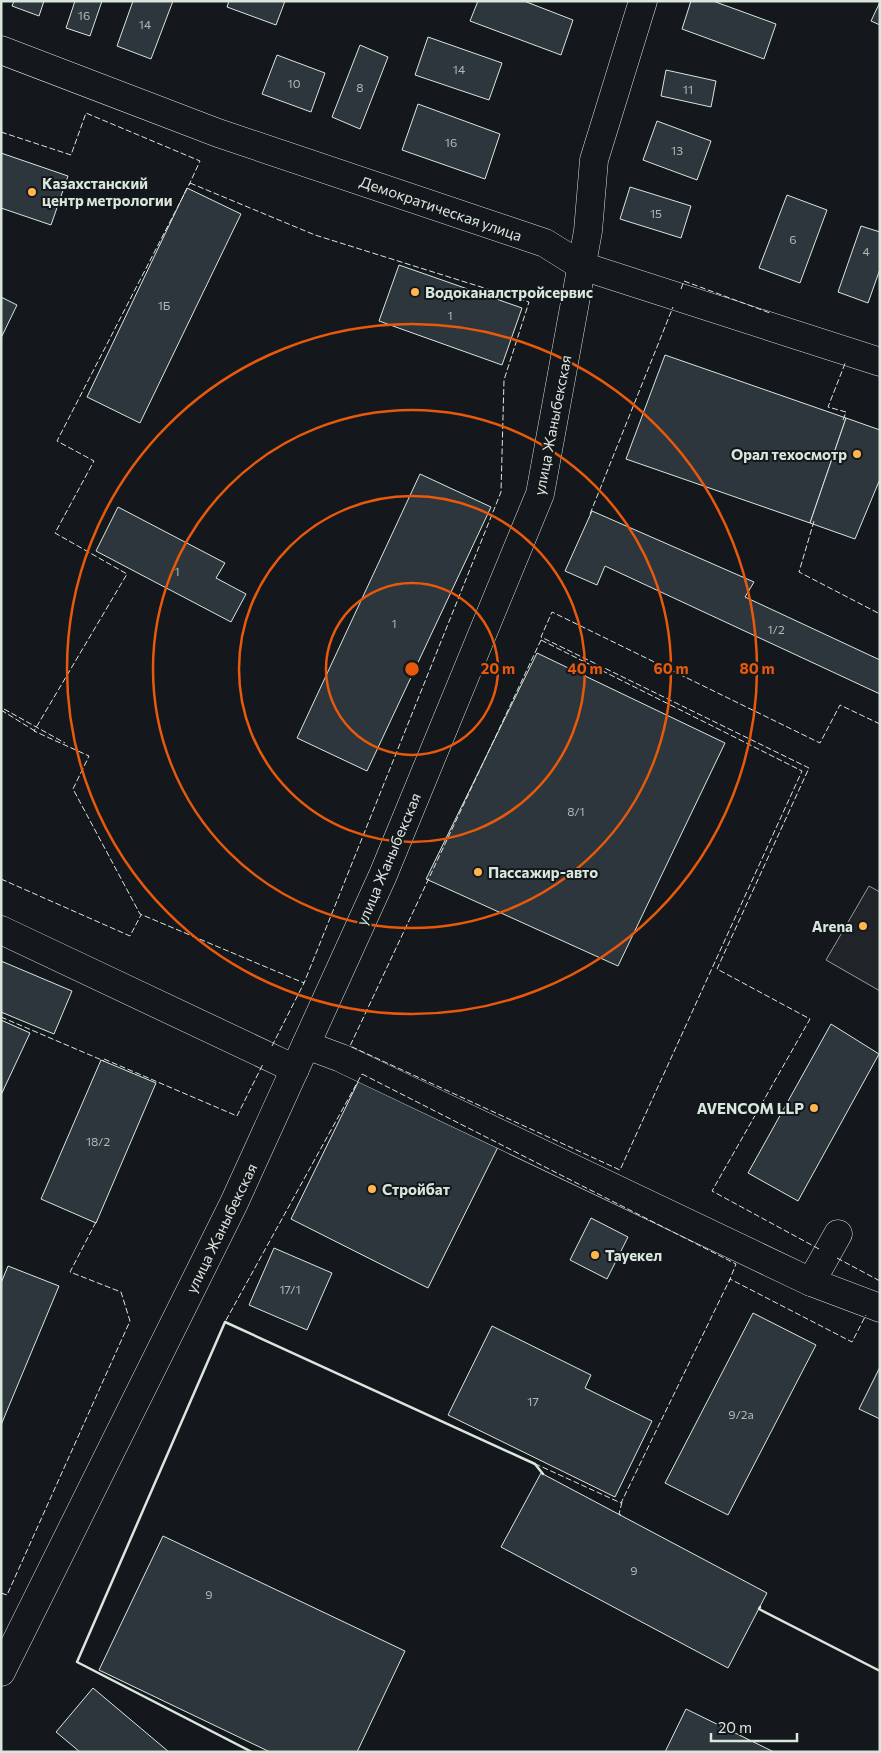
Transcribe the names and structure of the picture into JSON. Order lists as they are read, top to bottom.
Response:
{
  "streets": {
    "street": ["Демократическая улица", "улица Жаныбекская"]
  },
  "crossings": [
    ["Демократическая улица", "улица Жаныбекская"]
  ],
  "places": [
    "Казахстанский центр метрологии",
    "Водоканалстройсервис",
    "Орал техосмотр",
    "Пассажир-авто",
    "Arena",
    "AVENCOM LLP",
    "Стройбат",
    "Тауекел"
  ],
  "house_numbers": [
    "16",
    "14",
    "14",
    "10",
    "8",
    "11",
    "16",
    "13",
    "15",
    "6",
    "4",
    "1Б",
    "1",
    "1",
    "1",
    "1/2",
    "8/1",
    "18/2",
    "17/1",
    "17",
    "9/2а",
    "9",
    "9"
  ],
  "scale_bar": "20 m",
  "rings": [
    "20 m",
    "40 m",
    "60 m",
    "80 m"
  ]
}
